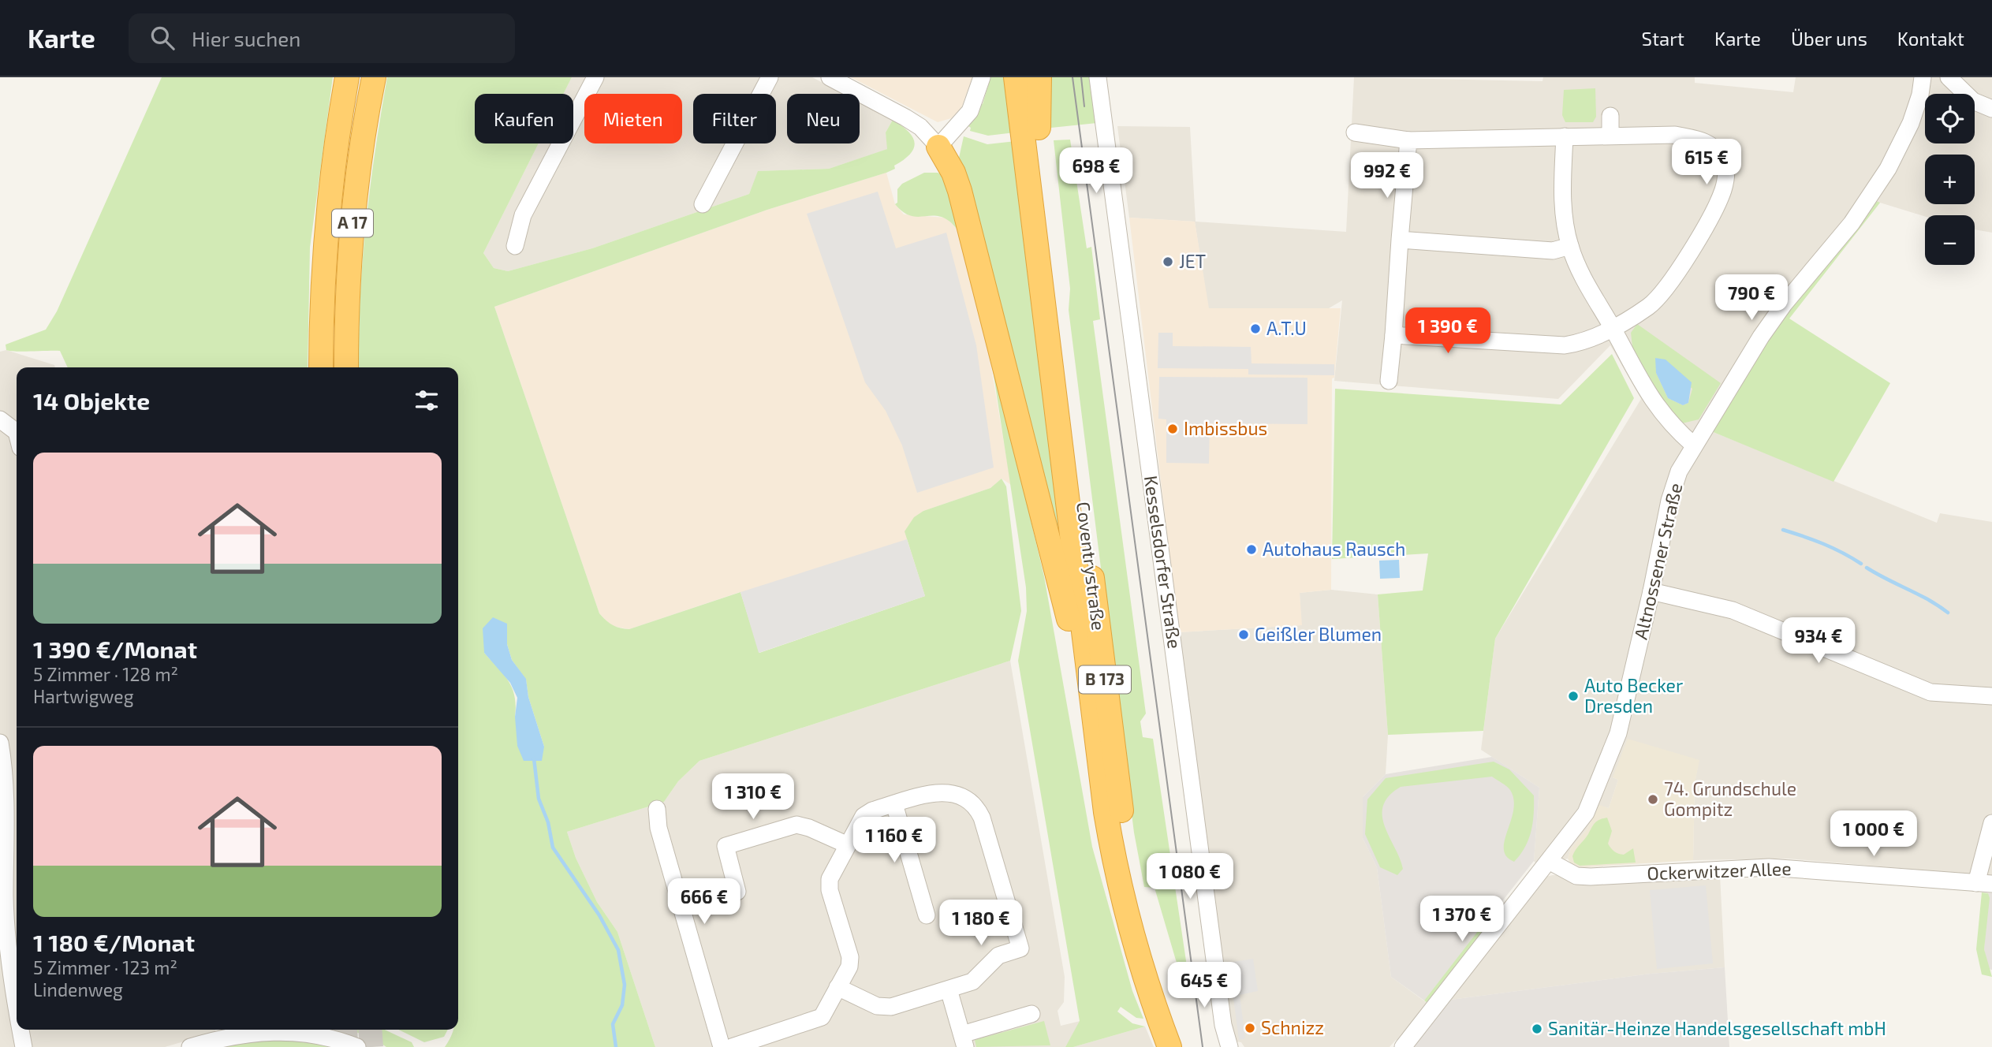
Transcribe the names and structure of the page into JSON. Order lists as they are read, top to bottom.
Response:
{
  "streets": {
    "highway": ["A 17", "Coventrystraße", "B 173"],
    "street": ["Altnossener Straße", "Kesselsdorfer Straße", "Ockerwitzer Allee"]
  },
  "crossings": [
    ["Altnossener Straße", "Ockerwitzer Allee"]
  ],
  "places": [
    "JET",
    "A.T.U",
    "Imbissbus",
    "Autohaus Rausch",
    "Geißler Blumen",
    "Auto Becker Dresden",
    "74. Grundschule Gompitz",
    "Schnizz",
    "Sanitär-Heinze Handelsgesellschaft mbH"
  ],
  "page": {
    "header": "Karte",
    "search": "Hier suchen",
    "nav": [
      "Start",
      "Karte",
      "Über uns",
      "Kontakt"
    ],
    "map_buttons": ["+", "−"],
    "chip": [
      "Kaufen",
      "Mieten",
      "Filter",
      "Neu"
    ],
    "price": [
      "615 €",
      "698 €",
      "992 €",
      "790 €",
      "1 390 €",
      "934 €",
      "1 310 €",
      "1 000 €",
      "1 160 €",
      "1 080 €",
      "666 €",
      "1 370 €",
      "1 180 €",
      "645 €"
    ],
    "heading": "14 Objekte",
    "list": [
      {
        "name": "1 390 €/Monat",
        "note": "5 Zimmer · 128 m² · Hartwigweg"
      },
      {
        "name": "1 180 €/Monat",
        "note": "5 Zimmer · 123 m² · Lindenweg"
      }
    ]
  }
}
